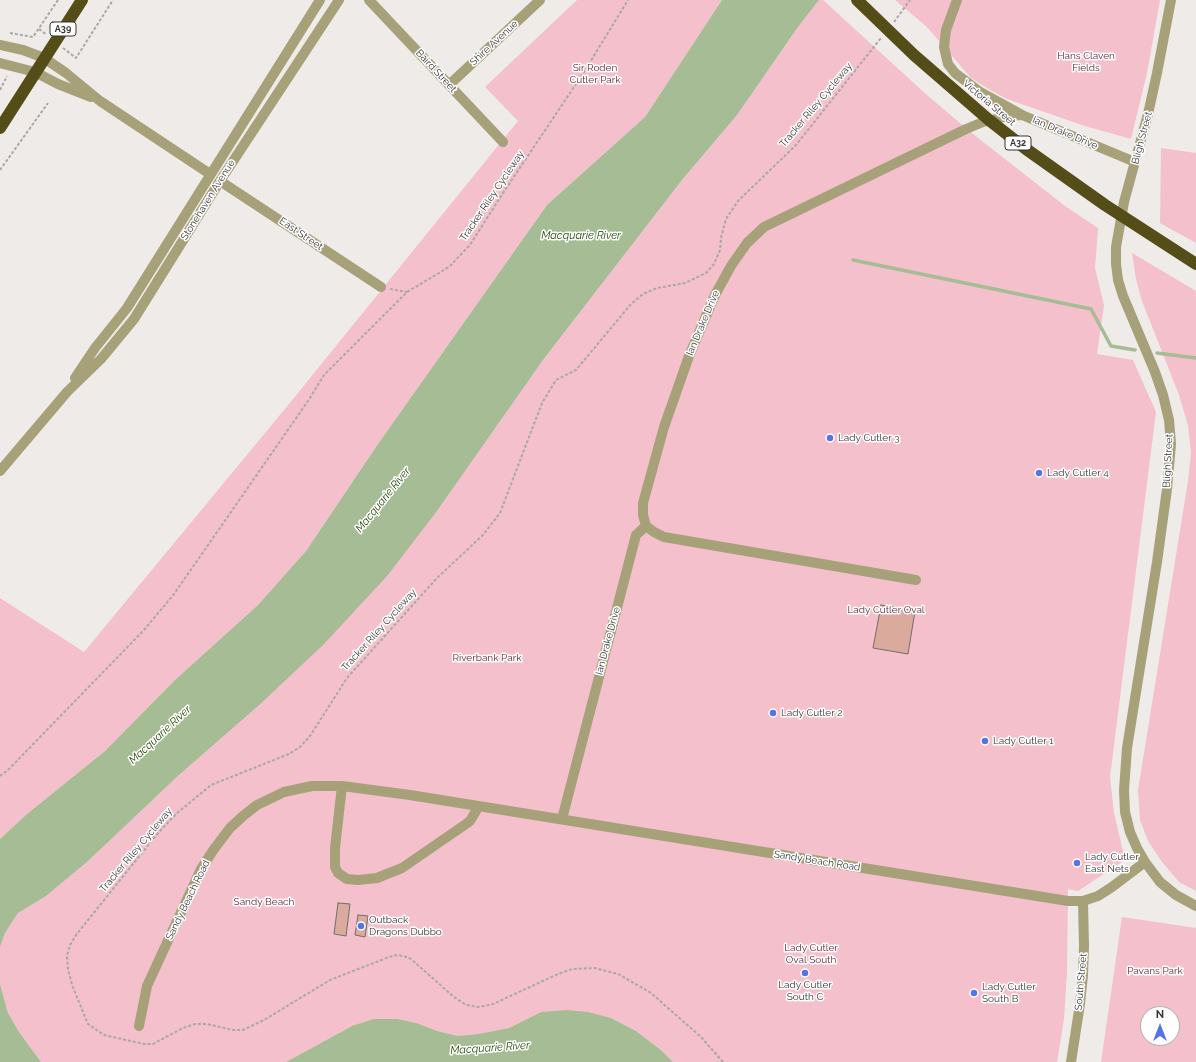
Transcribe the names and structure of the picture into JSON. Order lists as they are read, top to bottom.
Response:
{
  "streets": {
    "highway": ["A39", "Victoria Street", "A32"],
    "street": [
      "Shire Avenue",
      "Baird Street",
      "Ian Drake Drive",
      "Bligh Street",
      "Stonehaven Avenue",
      "East Street",
      "Sandy Beach Road",
      "South Street"
    ],
    "path": ["Tracker Riley Cycleway"]
  },
  "crossings": [
    ["Shire Avenue", "Baird Street"],
    ["Ian Drake Drive", "Bligh Street"],
    ["Ian Drake Drive", "Sandy Beach Road"],
    ["Bligh Street", "Sandy Beach Road"],
    ["Stonehaven Avenue", "East Street"],
    ["Sandy Beach Road", "South Street"]
  ],
  "water": ["Macquarie River"],
  "parks": [
    "Hans Claven Fields",
    "Sir Roden Cutler Park",
    "Lady Cutler Oval",
    "Riverbank Park",
    "Sandy Beach",
    "Lady Cutler Oval South",
    "Pavans Park"
  ],
  "places": [
    "Lady Cutler 3",
    "Lady Cutler 4",
    "Lady Cutler 2",
    "Lady Cutler 1",
    "Lady Cutler East Nets",
    "Outback Dragons Dubbo",
    "Lady Cutler South C",
    "Lady Cutler South B"
  ],
  "north": "top"
}
